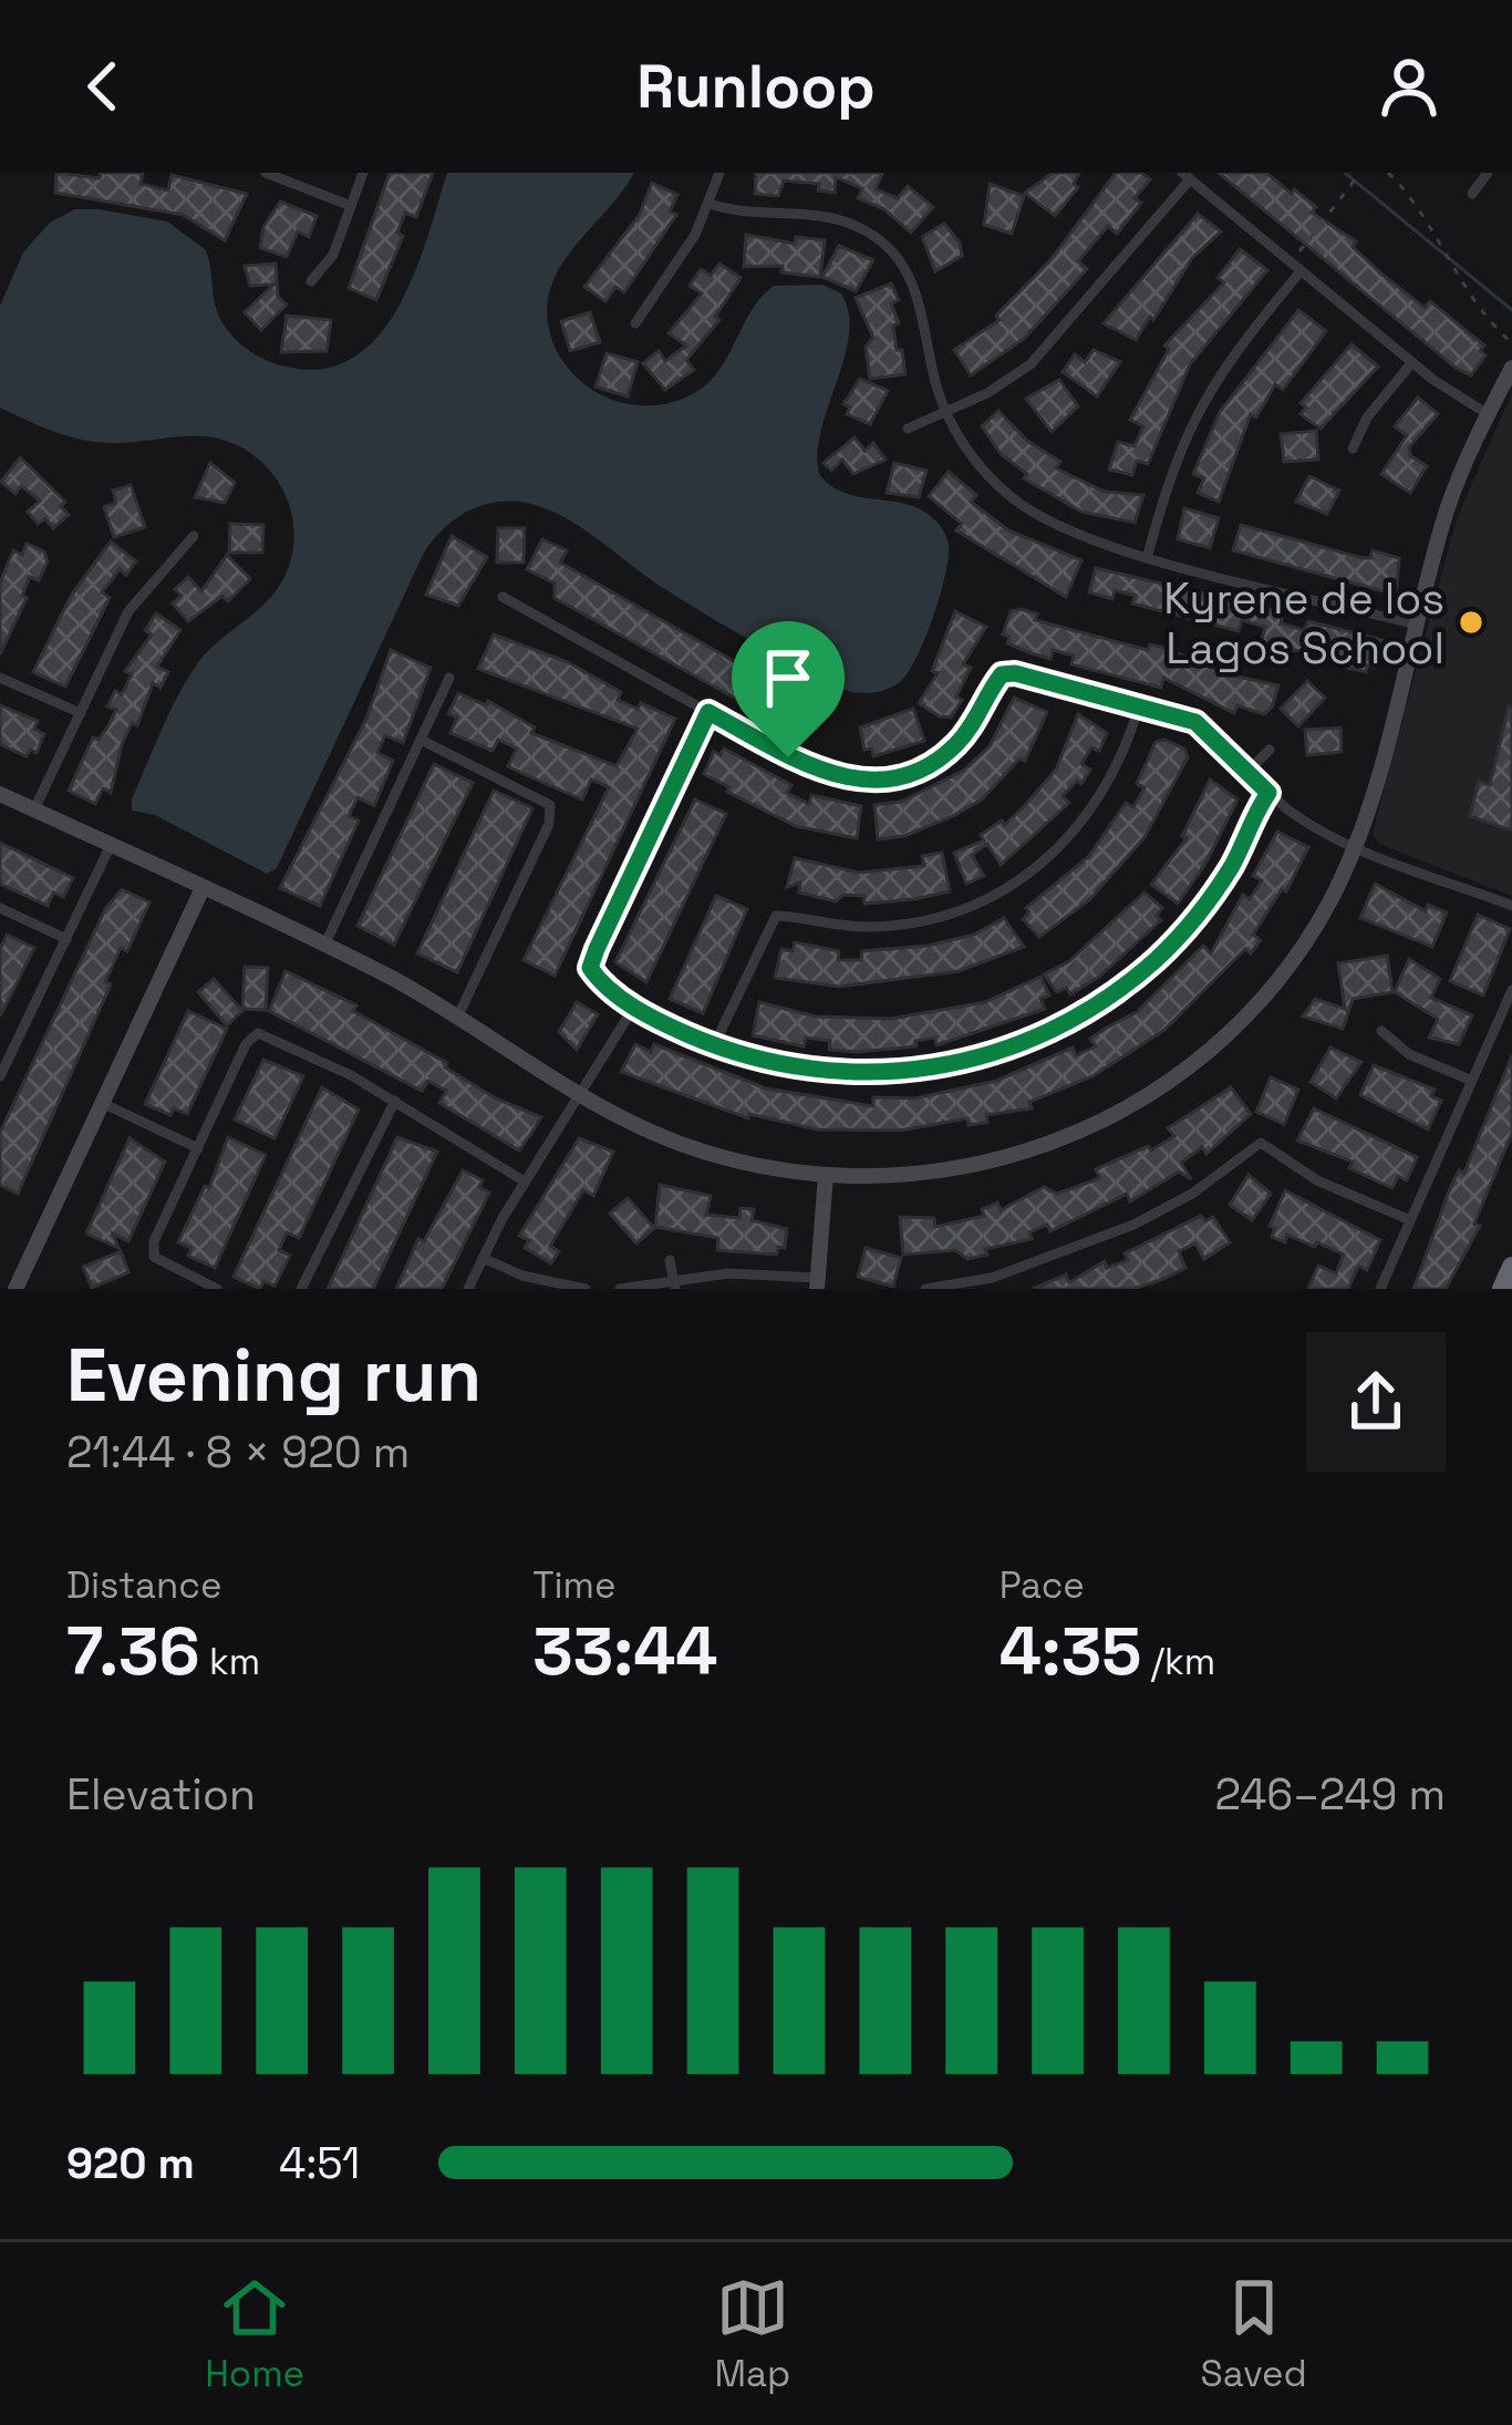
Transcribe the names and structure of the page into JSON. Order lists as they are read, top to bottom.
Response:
{
  "places": ["Kyrene de los Lagos School"],
  "page": {
    "header": "Runloop",
    "heading": ["Evening run", "21:44 · 8 × 920 m"],
    "stats": [
      ["Distance", "7.36 km"],
      ["Time", "33:44"],
      ["Pace", "4:35 /km"]
    ],
    "chart": ["Elevation", "246–249 m"],
    "list": [
      {
        "name": "920 m",
        "note": "4:51"
      }
    ],
    "tabs": ["Home", "Map", "Saved"]
  }
}
